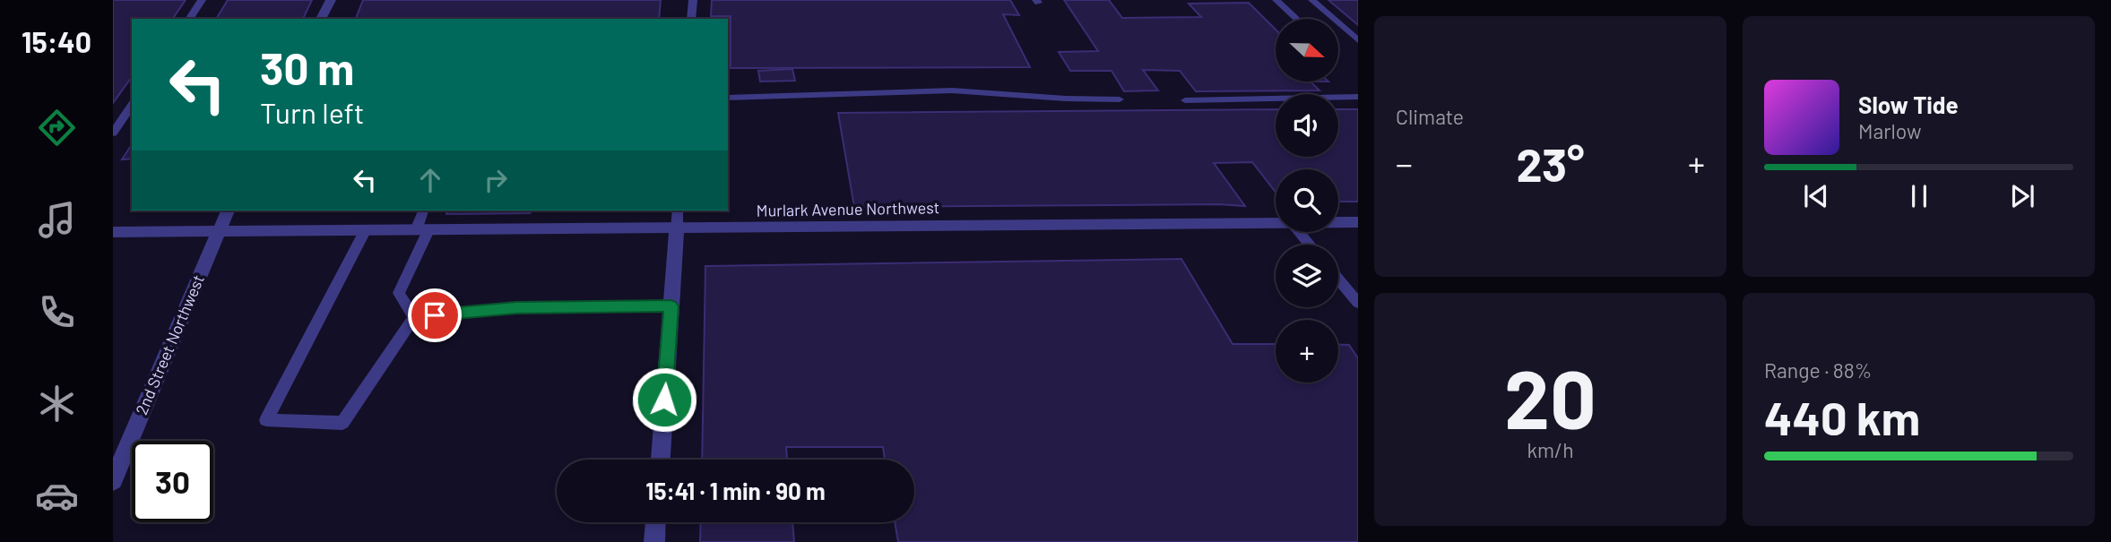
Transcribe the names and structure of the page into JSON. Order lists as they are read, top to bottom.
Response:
{
  "streets": {
    "street": ["Murlark Avenue Northwest", "2nd Street Northwest"]
  },
  "crossings": [
    ["Murlark Avenue Northwest", "2nd Street Northwest"]
  ],
  "north": "right",
  "page": {
    "tabs": "15:40",
    "tile": [
      "Climate",
      ["20", "km/h"],
      ["Range · 88%", "440 km"]
    ],
    "map_buttons": "+",
    "turn": ["30 m", "Turn left"],
    "song": ["Slow Tide", "Marlow"],
    "heat": ["−", "23°", "+"],
    "limit": "30",
    "trip": "15:41 · 1 min · 90 m"
  }
}
